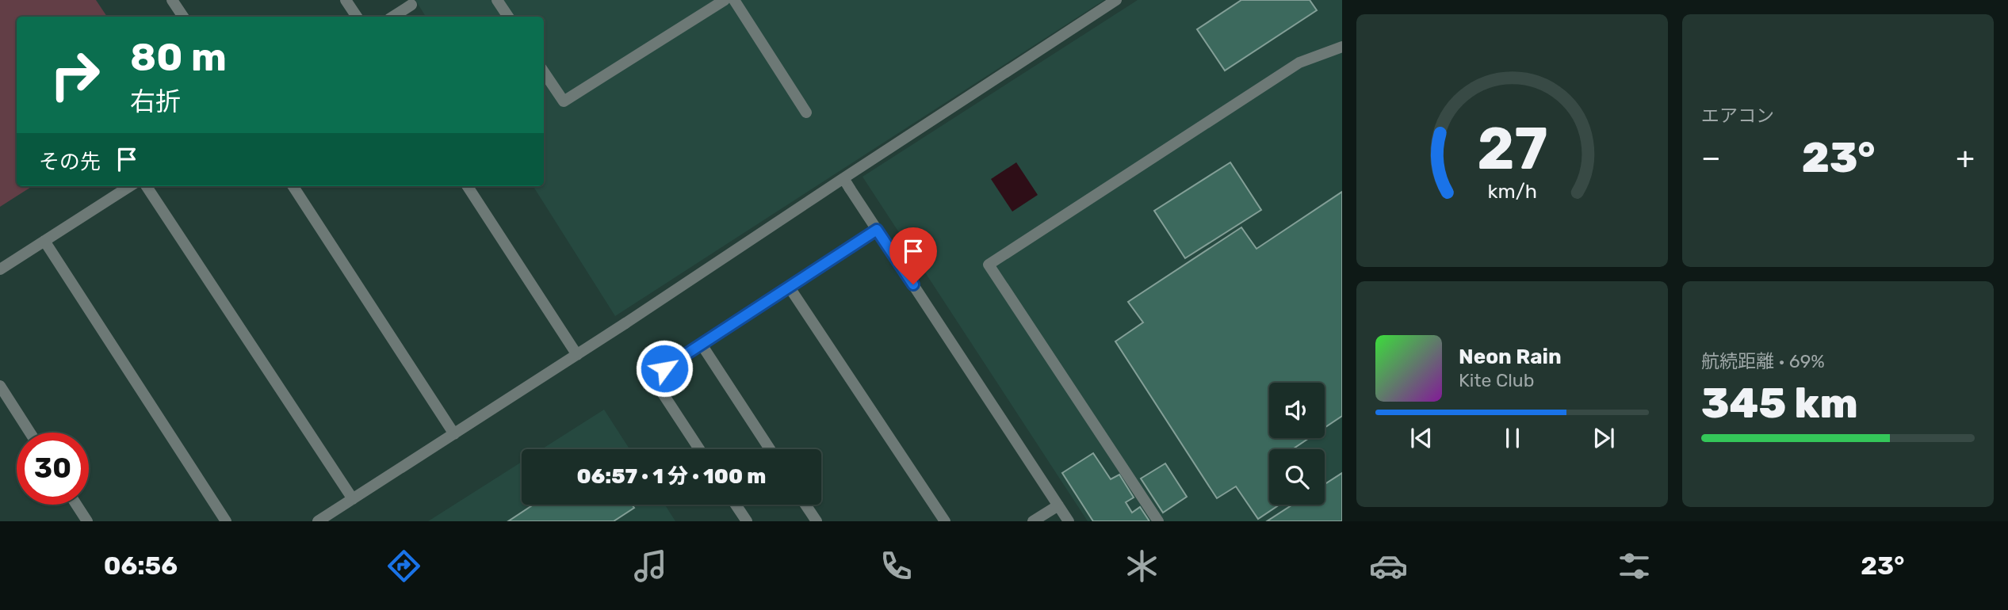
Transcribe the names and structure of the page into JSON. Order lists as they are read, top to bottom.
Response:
{
  "page": {
    "tile": [
      "エアコン",
      ["航続距離 · 69%", "345 km"]
    ],
    "turn": ["80 m", "右折"],
    "then": "その先",
    "heat": ["−", "23°", "+"],
    "song": ["Neon Rain", "Kite Club"],
    "limit": "30",
    "trip": "06:57 · 1 分 · 100 m",
    "tabs": ["06:56", "23°"],
    "gauge": ["27", "km/h"]
  }
}
